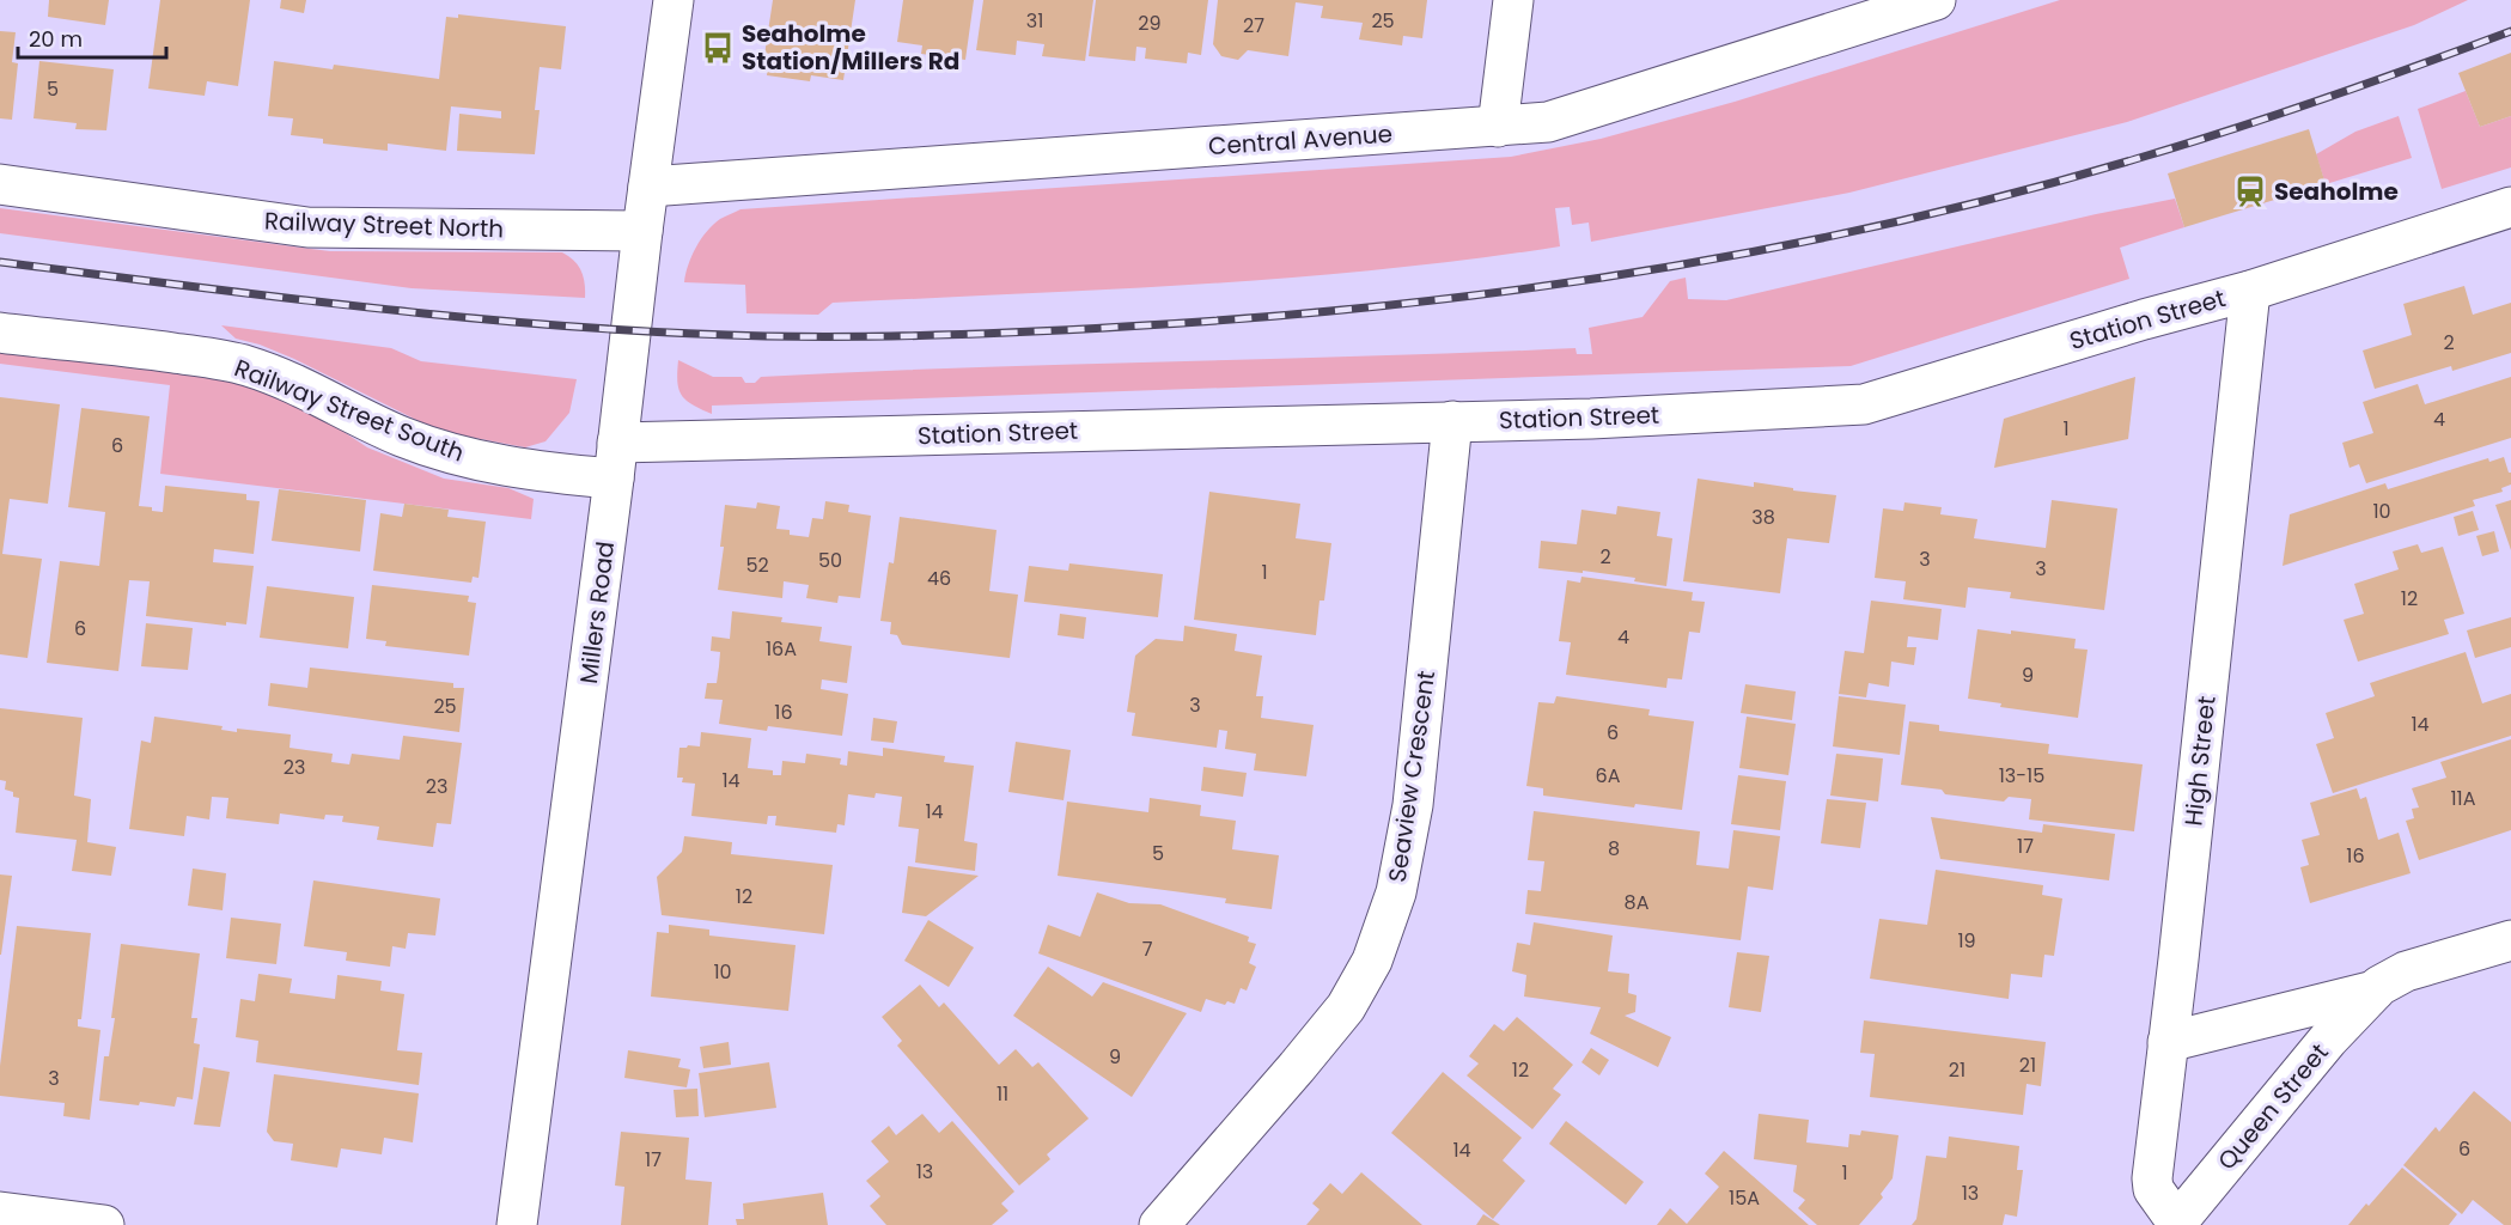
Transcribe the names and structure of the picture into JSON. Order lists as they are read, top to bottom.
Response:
{
  "streets": {
    "street": [
      "Central Avenue",
      "Railway Street North",
      "Station Street",
      "Railway Street South",
      "Millers Road",
      "High Street",
      "Seaview Crescent",
      "Queen Street"
    ]
  },
  "crossings": [
    ["Central Avenue", "Millers Road"],
    ["Railway Street North", "Millers Road"],
    ["Station Street", "Railway Street South"],
    ["Station Street", "Millers Road"],
    ["Station Street", "High Street"],
    ["Station Street", "Seaview Crescent"],
    ["Railway Street South", "Millers Road"],
    ["High Street", "Queen Street"]
  ],
  "places": {
    "bus stop": ["Seaholme Station/Millers Rd"],
    "station": ["Seaholme"]
  },
  "house_numbers": [
    "31",
    "25",
    "29",
    "27",
    "5",
    "2",
    "4",
    "1",
    "6",
    "10",
    "38",
    "2",
    "3",
    "50",
    "52",
    "3",
    "1",
    "46",
    "12",
    "6",
    "4",
    "16A",
    "9",
    "3",
    "25",
    "16",
    "14",
    "6",
    "23",
    "6A",
    "13-15",
    "14",
    "23",
    "11A",
    "14",
    "17",
    "8",
    "5",
    "16",
    "12",
    "8A",
    "19",
    "7",
    "10",
    "9",
    "21",
    "12",
    "21",
    "3",
    "11",
    "6",
    "14",
    "17",
    "13",
    "1",
    "13",
    "15A"
  ],
  "scale_bar": "20 m"
}
